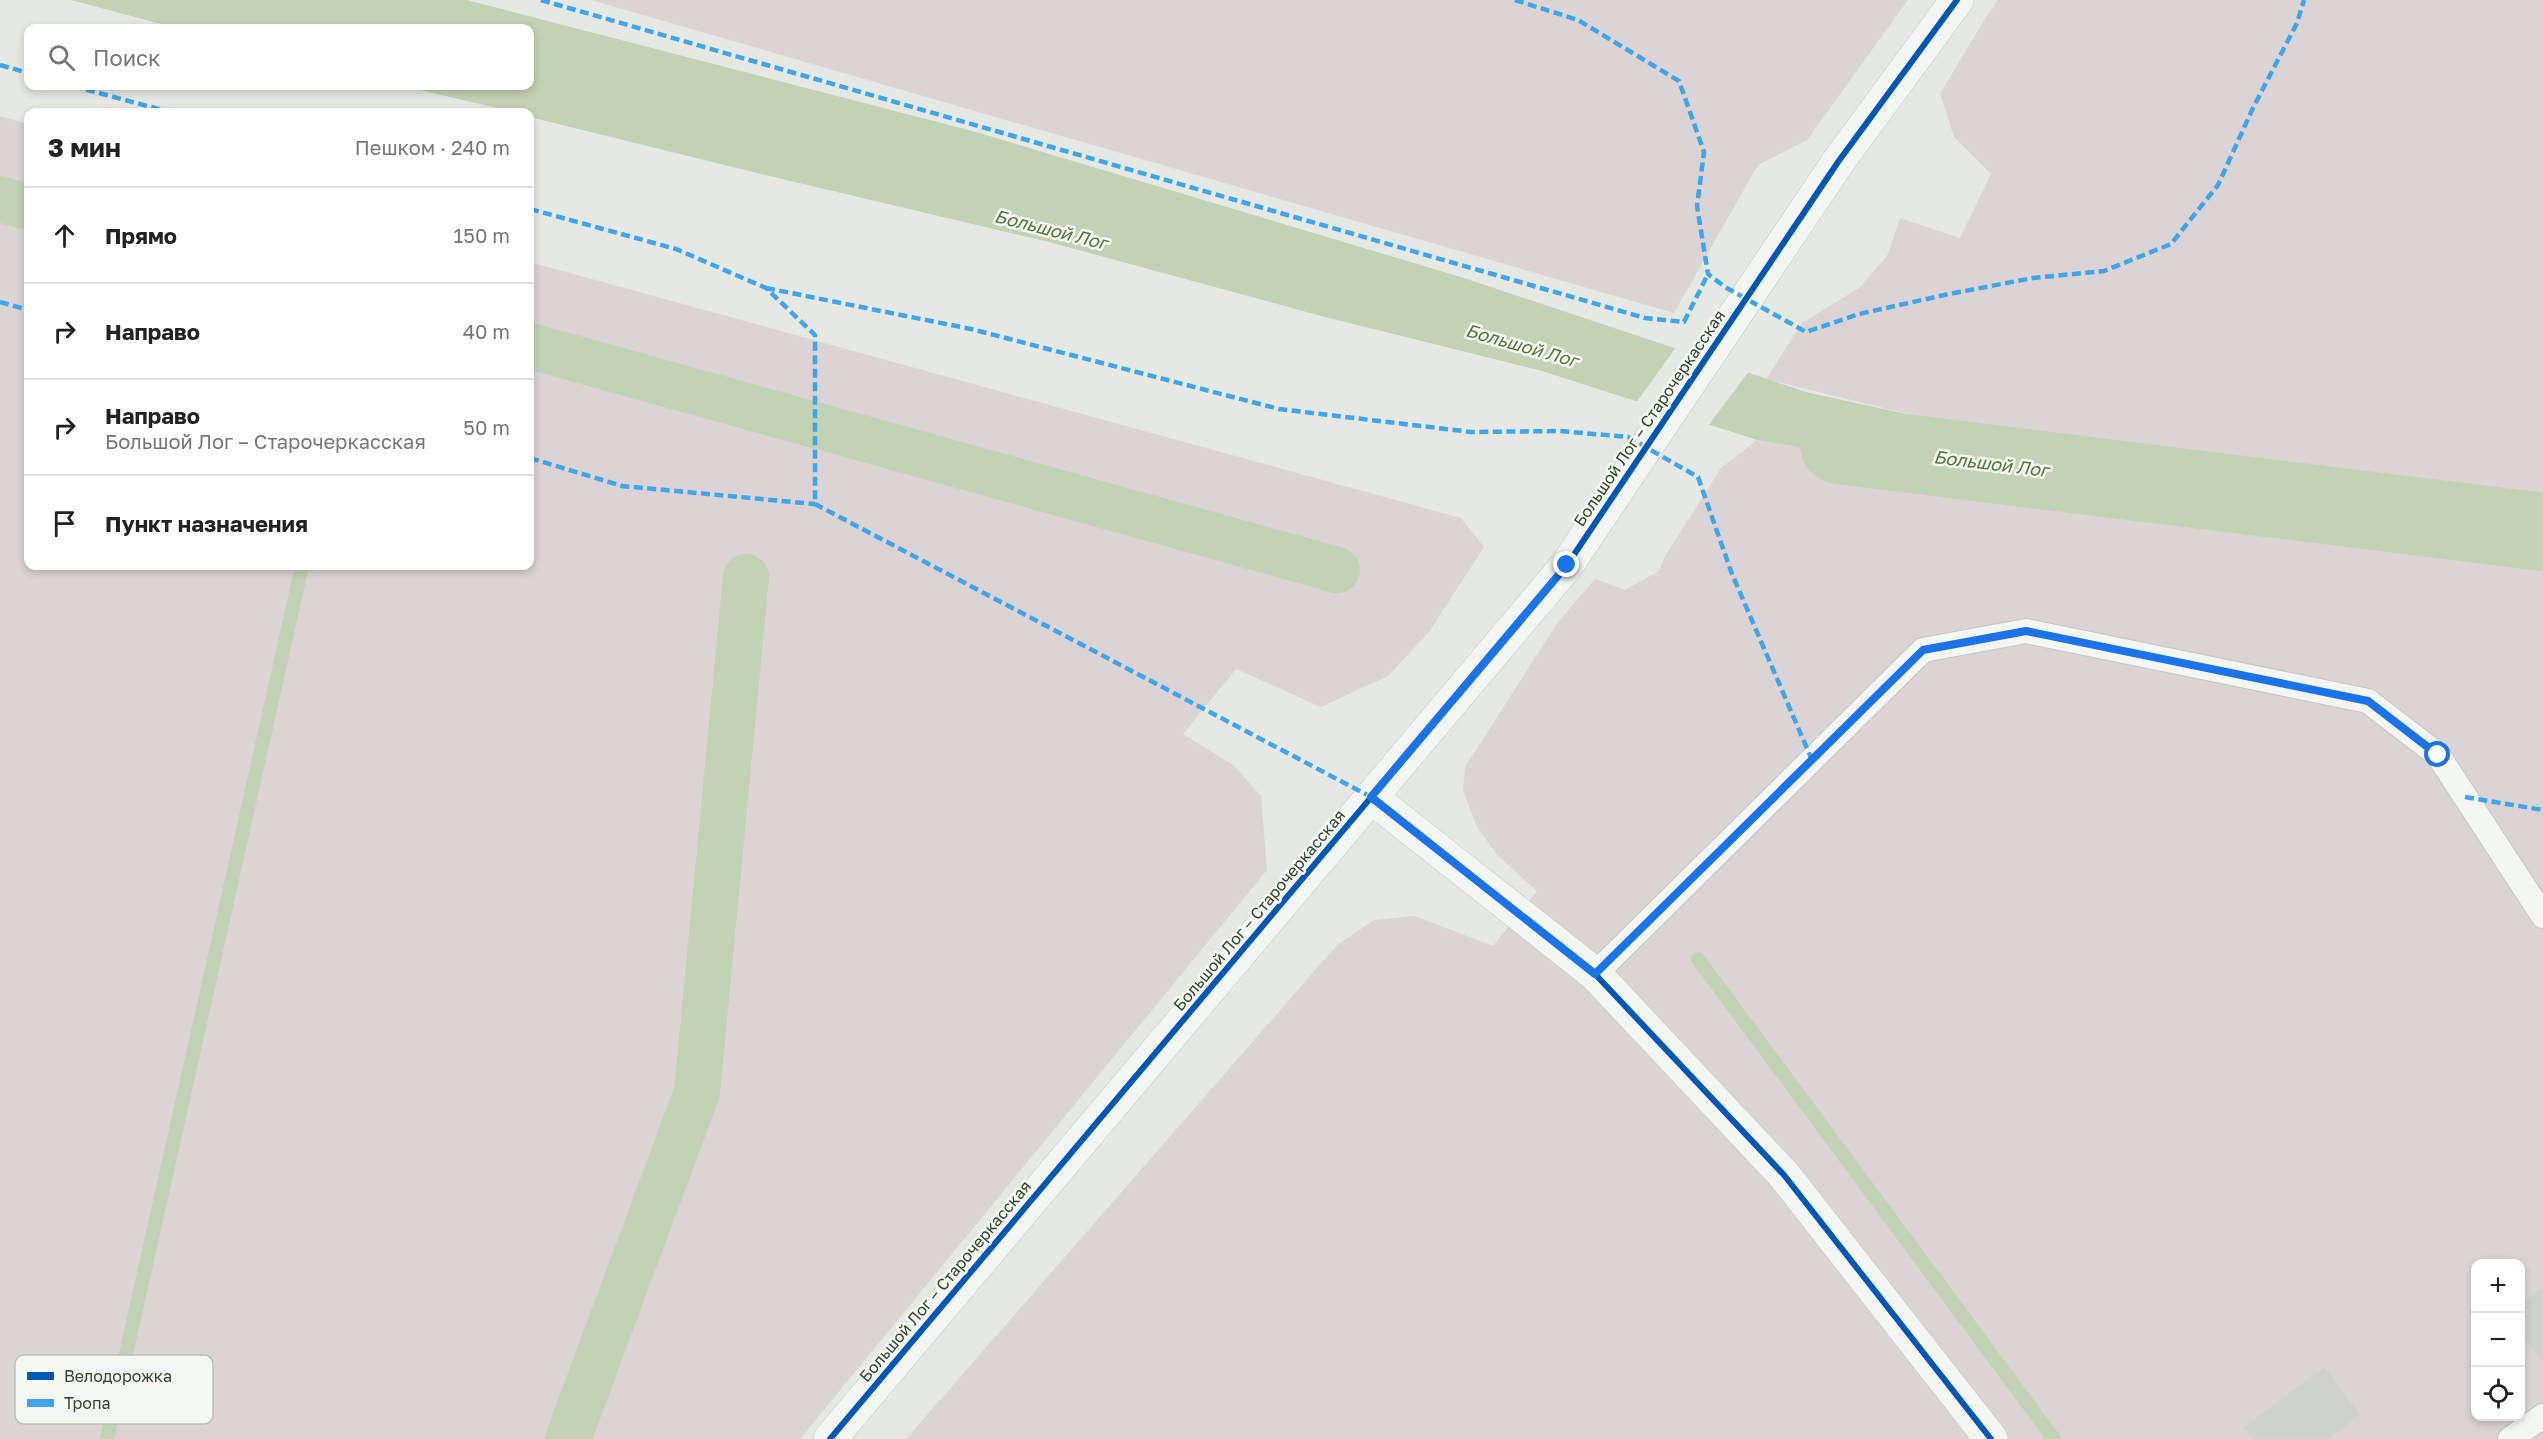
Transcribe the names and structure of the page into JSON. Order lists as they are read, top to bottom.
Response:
{
  "streets": {
    "street": ["Большой Лог – Старочеркасская"]
  },
  "water": ["Большой Лог"],
  "legend": ["Велодорожка", "Тропа"],
  "page": {
    "search": "Поиск",
    "heading": ["3 мин", "Пешком · 240 m"],
    "list": [
      ["Прямо", "150 m"],
      ["Направо", "40 m"],
      ["Направо", "Большой Лог – Старочеркасская", "50 m"],
      "Пункт назначения"
    ],
    "map_buttons": ["+", "−"]
  }
}
